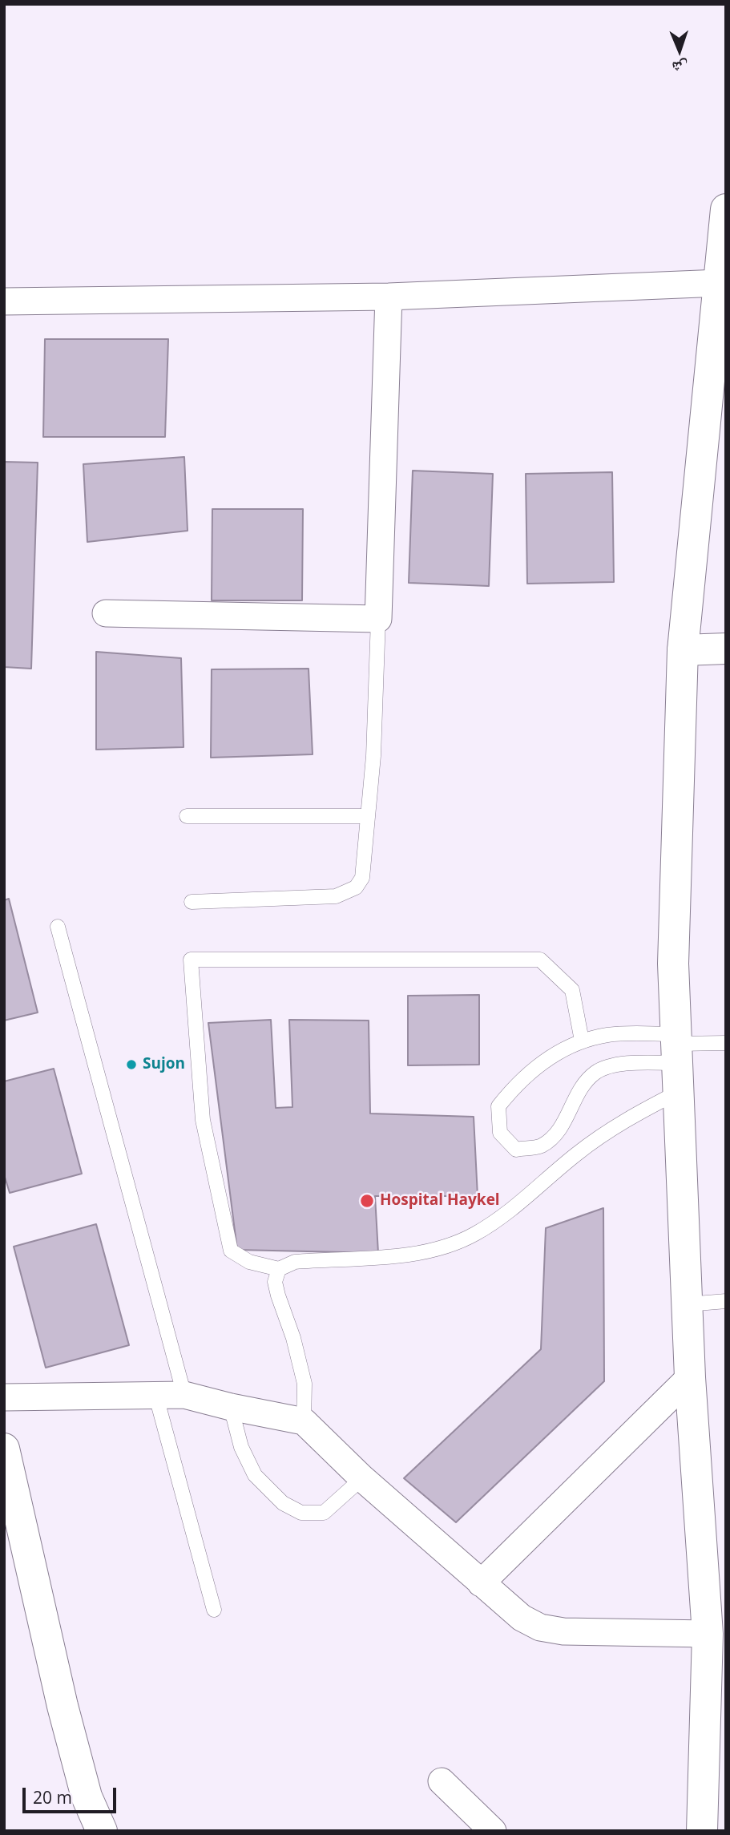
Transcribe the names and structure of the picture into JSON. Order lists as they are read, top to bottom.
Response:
{
  "places": ["Sujon", "Hospital Haykel"],
  "scale_bar": "20 m",
  "north": "bottom"
}
